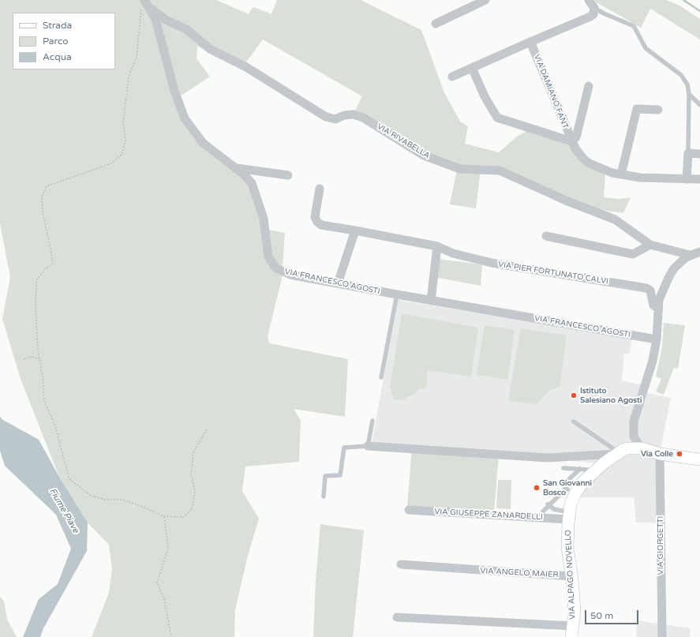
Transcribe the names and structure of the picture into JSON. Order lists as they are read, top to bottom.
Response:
{
  "streets": {
    "street": [
      "VIA DAMIANO FANT",
      "VIA RIVABELLA",
      "VIA PIER FORTUNATO CALVI",
      "VIA FRANCESCO AGOSTI",
      "VIA GIUSEPPE ZANARDELLI",
      "VIA GIORGETTI",
      "VIA ANGELO MAIER",
      "VIA ALPAGO NOVELLO"
    ]
  },
  "crossings": [
    ["VIA RIVABELLA", "VIA FRANCESCO AGOSTI"],
    ["VIA GIUSEPPE ZANARDELLI", "VIA ALPAGO NOVELLO"],
    ["VIA ANGELO MAIER", "VIA ALPAGO NOVELLO"]
  ],
  "water": ["Fiume Piave"],
  "places": ["Istituto Salesiano Agosti", "Via Colle", "San Giovanni Bosco"],
  "legend": ["Strada", "Parco", "Acqua"],
  "scale_bar": "50 m"
}
